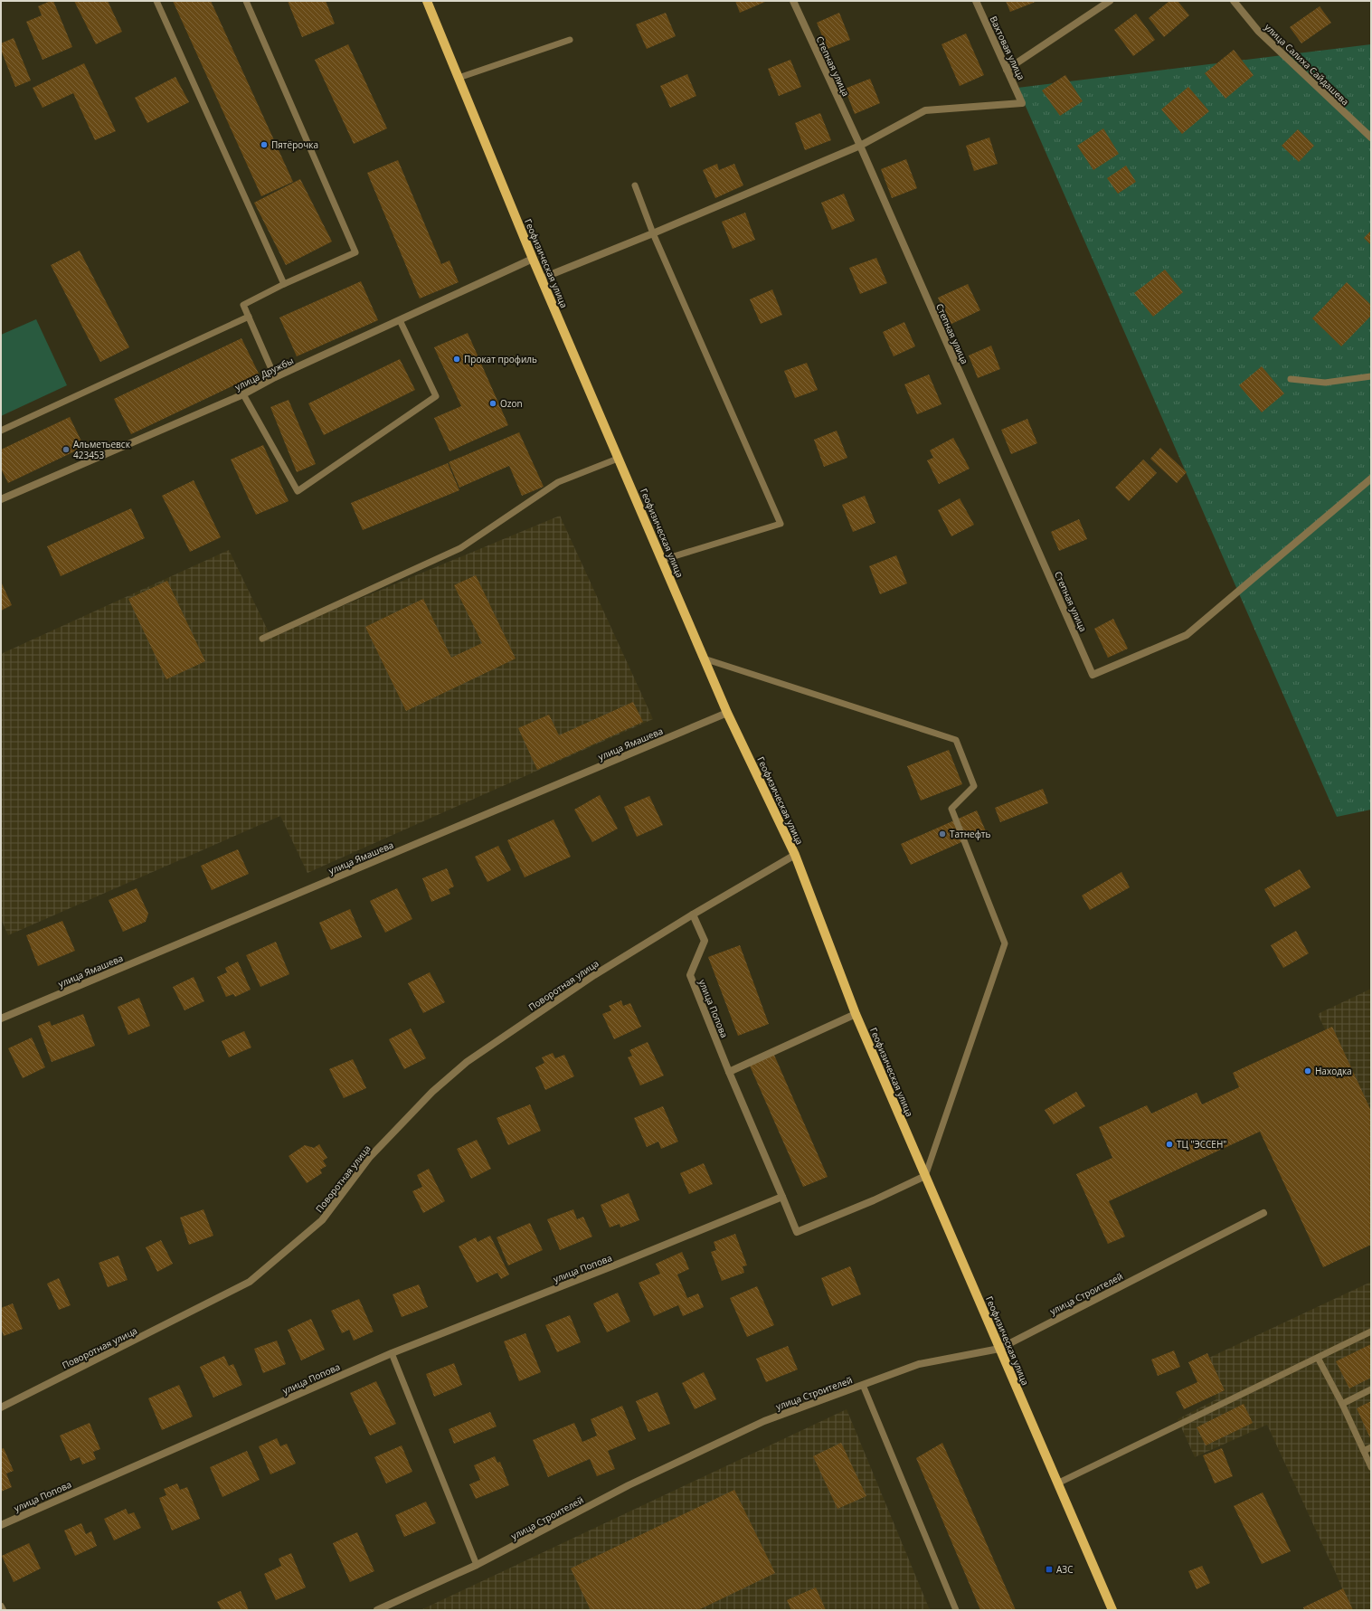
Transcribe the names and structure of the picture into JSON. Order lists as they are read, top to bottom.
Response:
{
  "streets": {
    "main road": ["Геофизическая улица"],
    "street": [
      "Вахтовая улица",
      "улица Салиха Сайдашева",
      "Степная улица",
      "улица Дружбы",
      "улица Ямашева",
      "Поворотная улица",
      "улица Попова",
      "улица Строителей"
    ]
  },
  "crossings": [
    ["Вахтовая улица", "Степная улица"],
    ["Геофизическая улица", "улица Дружбы"],
    ["Геофизическая улица", "улица Ямашева"],
    ["Геофизическая улица", "улица Строителей"],
    ["Поворотная улица", "улица Попова"]
  ],
  "places": {
    "other": [
      "Пятёрочка",
      "Прокат профиль",
      "Ozon",
      "Альметьевск 423453",
      "Татнефть",
      "Находка",
      "ТЦ \"ЭССЕН\""
    ],
    "transit": ["АЗС"]
  }
}
